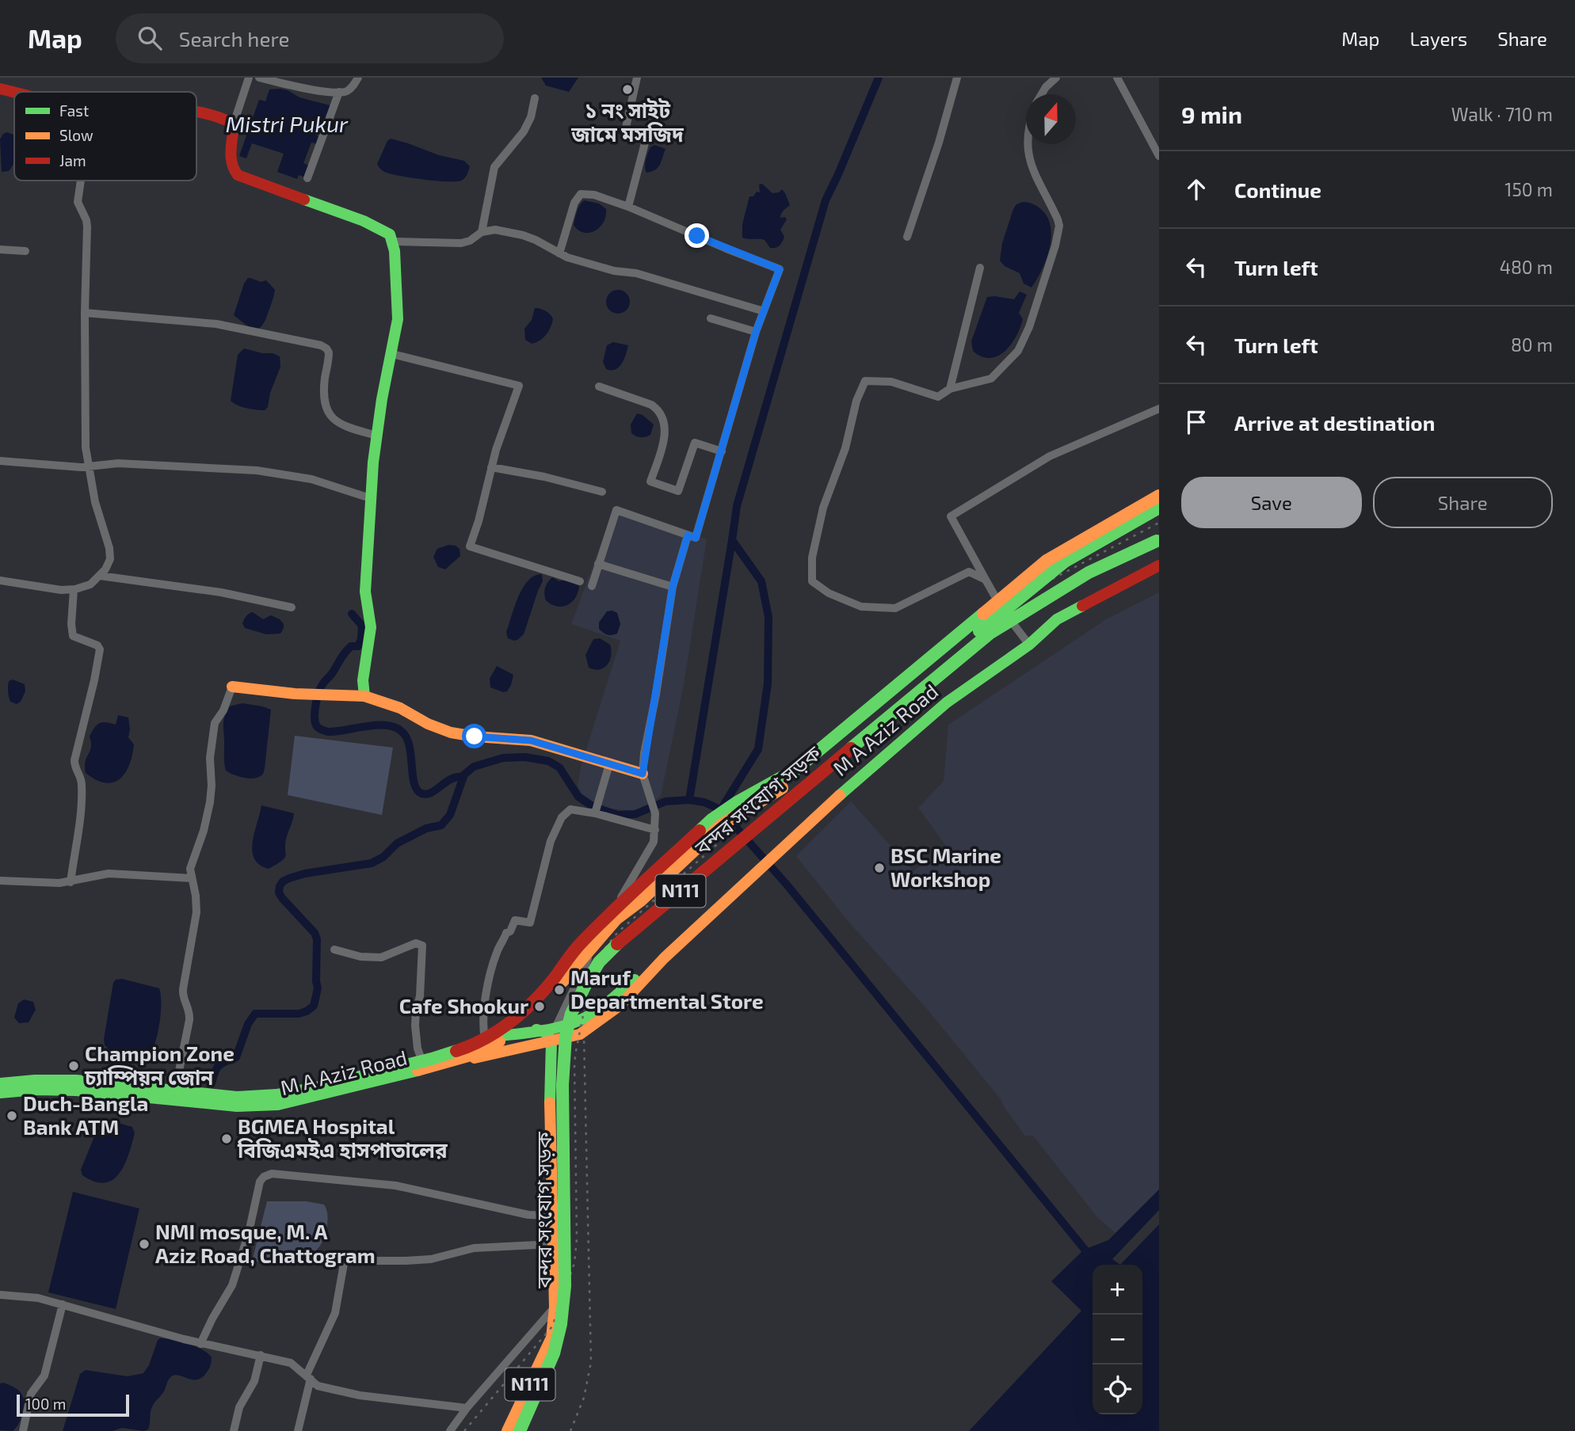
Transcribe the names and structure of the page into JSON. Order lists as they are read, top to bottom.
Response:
{
  "streets": {
    "main road": ["M A Aziz Road", "বন্দর সংযোগ সড়ক", "N111"]
  },
  "crossings": [
    ["M A Aziz Road", "N111"]
  ],
  "water": ["Mistri Pukur"],
  "places": [
    "১ নং সাইট জামে মসজিদ",
    "BSC Marine Workshop",
    "Maruf Departmental Store",
    "Cafe Shookur",
    "Champion Zone চ্যাম্পিয়ন জোন",
    "Duch-Bangla Bank ATM",
    "BGMEA Hospital বিজিএমইএ হাসপাতালের",
    "NMI mosque, M. A Aziz Road, Chattogram"
  ],
  "legend": ["Fast", "Slow", "Jam"],
  "scale_bar": "100 m",
  "north": "top",
  "page": {
    "header": "Map",
    "search": "Search here",
    "nav": ["Map", "Layers", "Share"],
    "heading": ["9 min", "Walk · 710 m"],
    "list": [
      ["Continue", "150 m"],
      ["Turn left", "480 m"],
      ["Turn left", "80 m"],
      "Arrive at destination"
    ],
    "buttons": ["Save", "Share"],
    "map_buttons": ["+", "−"],
    "scale": "100 m"
  }
}
